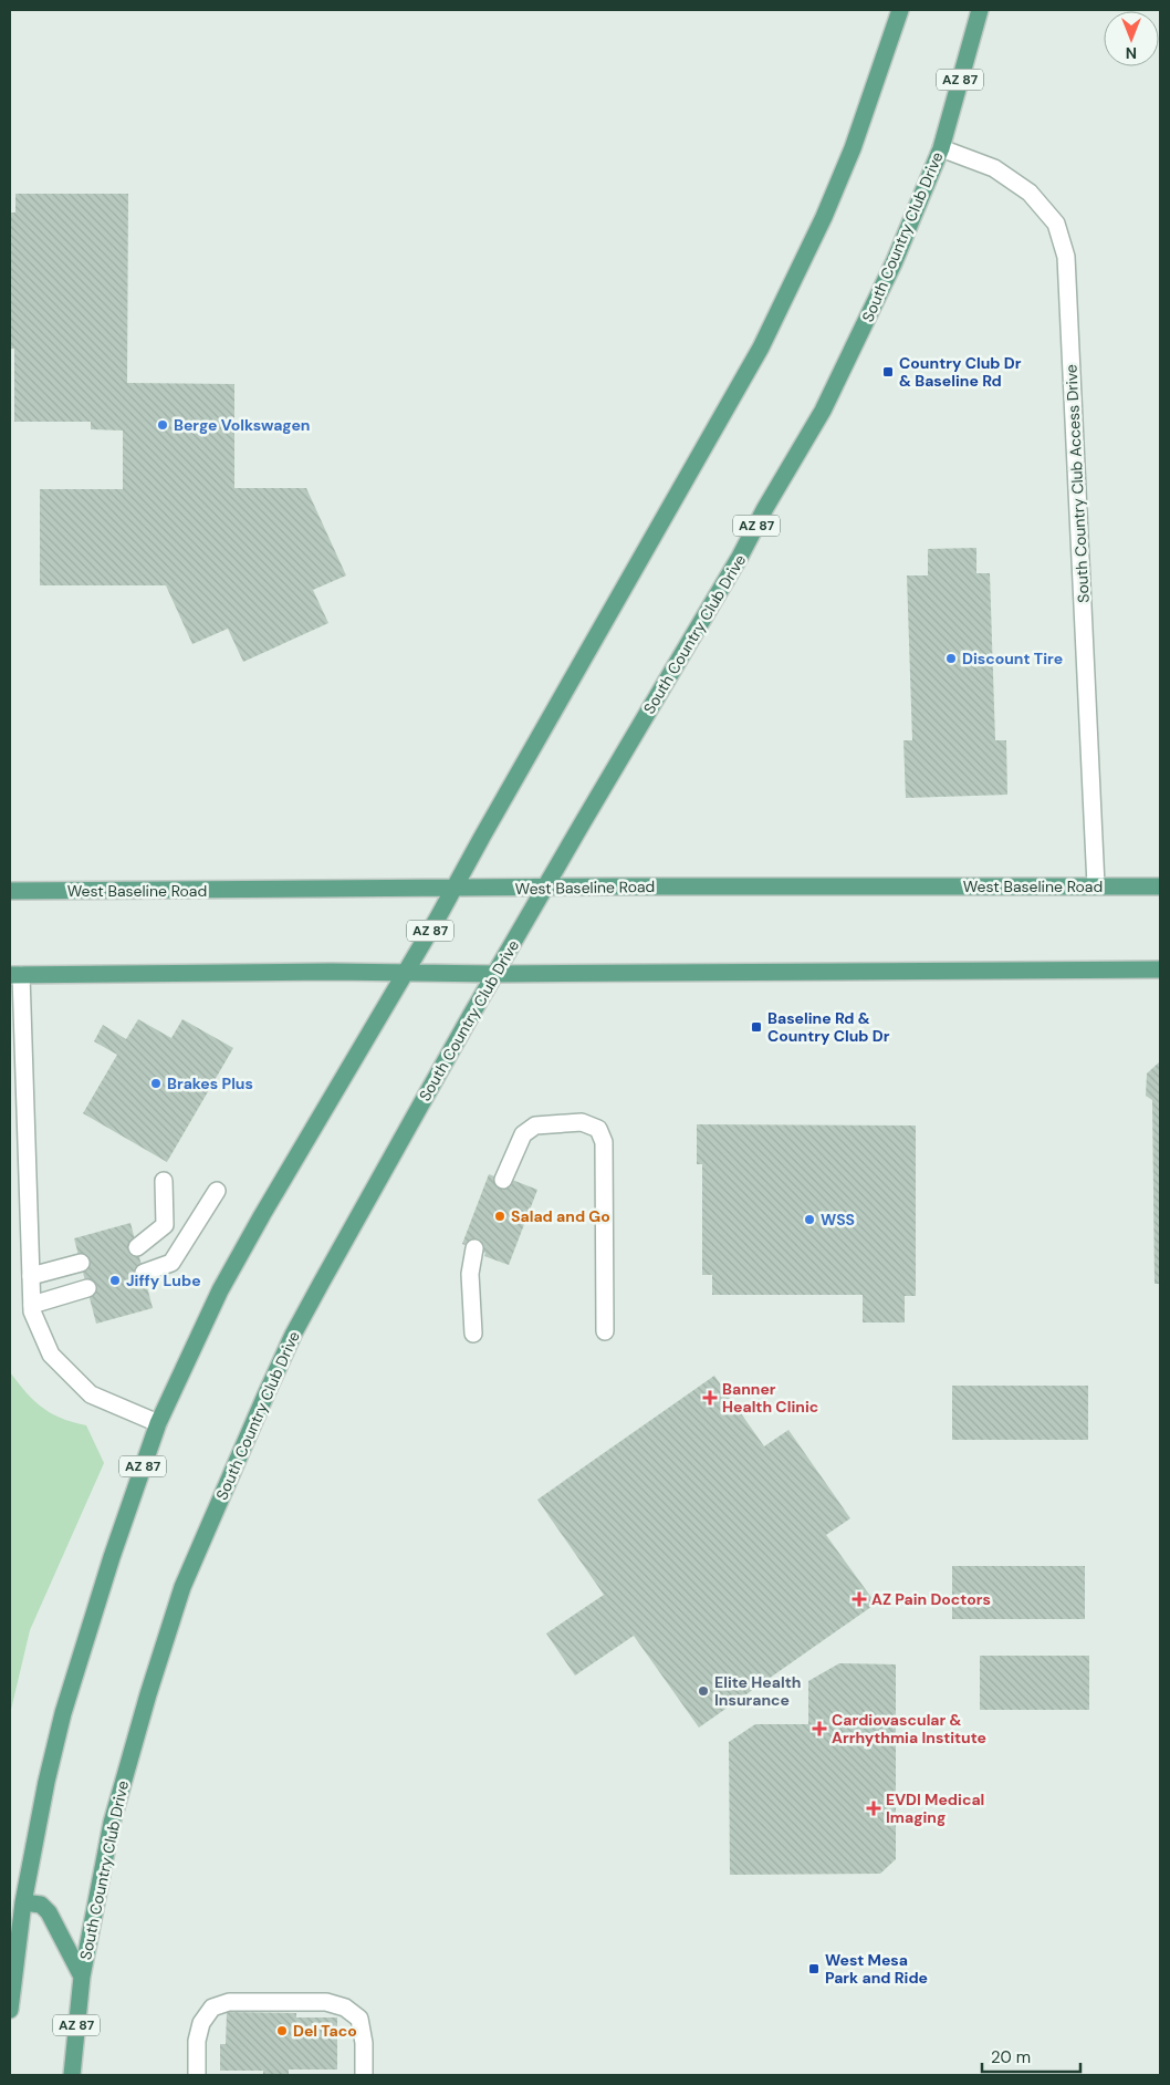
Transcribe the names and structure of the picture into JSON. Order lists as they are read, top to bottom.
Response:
{
  "streets": {
    "main road": ["AZ 87", "South Country Club Drive", "West Baseline Road"],
    "street": ["South Country Club Access Drive"]
  },
  "crossings": [
    ["AZ 87", "West Baseline Road"],
    ["South Country Club Drive", "South Country Club Access Drive"],
    ["South Country Club Drive", "West Baseline Road"],
    ["South Country Club Access Drive", "West Baseline Road"]
  ],
  "places": {
    "transit": ["Country Club Dr & Baseline Rd", "Baseline Rd & Country Club Dr", "West Mesa Park and Ride"],
    "other": [
      "Berge Volkswagen",
      "Discount Tire",
      "Brakes Plus",
      "Salad and Go",
      "WSS",
      "Jiffy Lube",
      "Elite Health Insurance",
      "Del Taco"
    ],
    "health": [
      "Banner Health Clinic",
      "AZ Pain Doctors",
      "Cardiovascular & Arrhythmia Institute",
      "EVDI Medical Imaging"
    ]
  },
  "scale_bar": "20 m",
  "north": "bottom"
}
